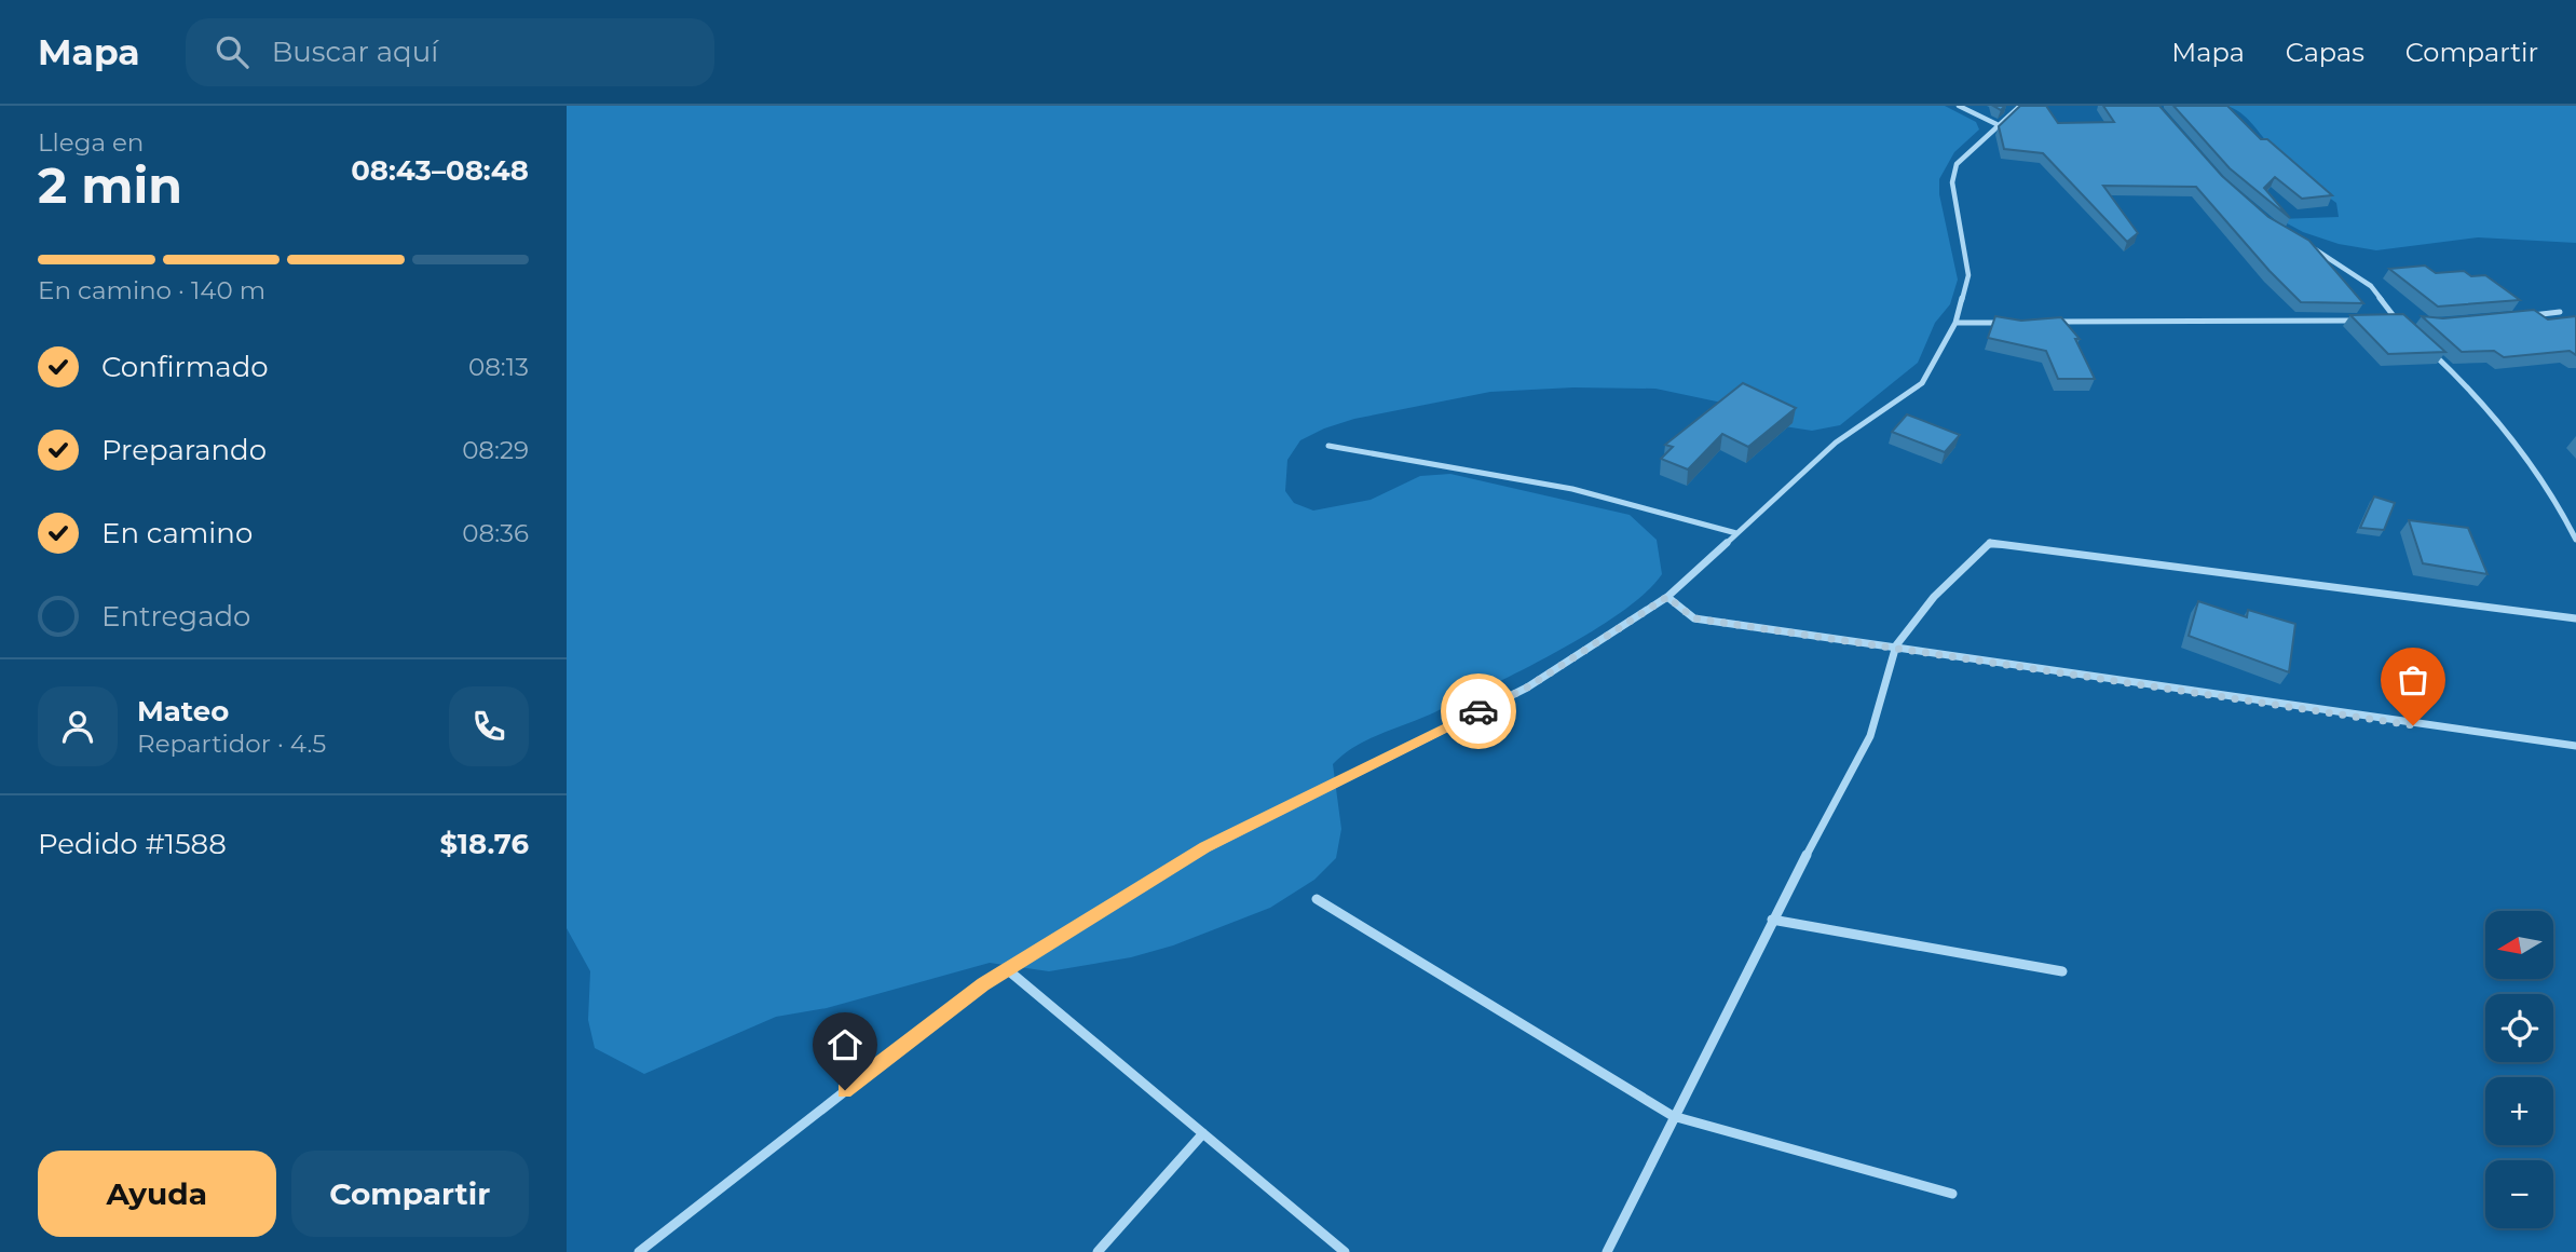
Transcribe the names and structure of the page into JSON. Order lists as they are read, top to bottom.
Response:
{
  "north": "left",
  "page": {
    "header": "Mapa",
    "search": "Buscar aquí",
    "nav": ["Mapa", "Capas", "Compartir"],
    "heading": ["2 min", "Llega en", "08:43–08:48"],
    "panel": [
      "Mateo",
      "Repartidor · 4.5",
      "Pedido #1588",
      "$18.76"
    ],
    "bar": "En camino · 140 m",
    "list": [
      ["Confirmado", "08:13"],
      ["Preparando", "08:29"],
      ["En camino", "08:36"],
      "Entregado"
    ],
    "map_buttons": ["+", "−"],
    "buttons": ["Ayuda", "Compartir"]
  }
}
